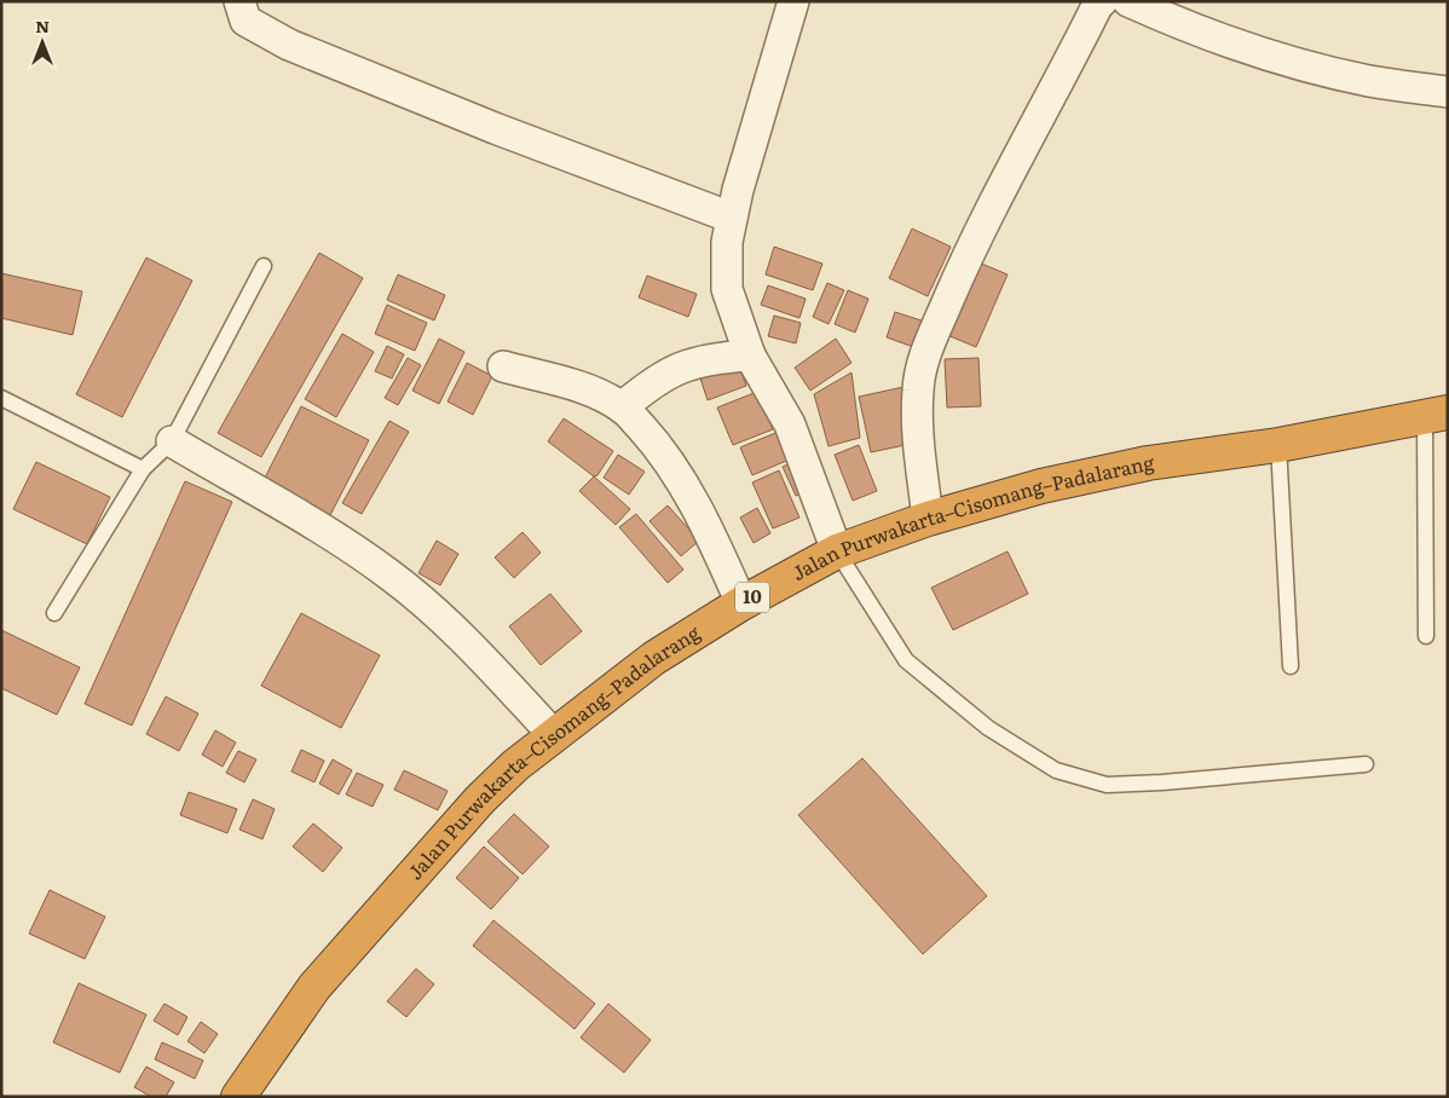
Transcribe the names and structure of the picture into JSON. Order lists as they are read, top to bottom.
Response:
{
  "streets": {
    "highway": ["Jalan Purwakarta–Cisomang–Padalarang", "10"]
  },
  "north": "top"
}
